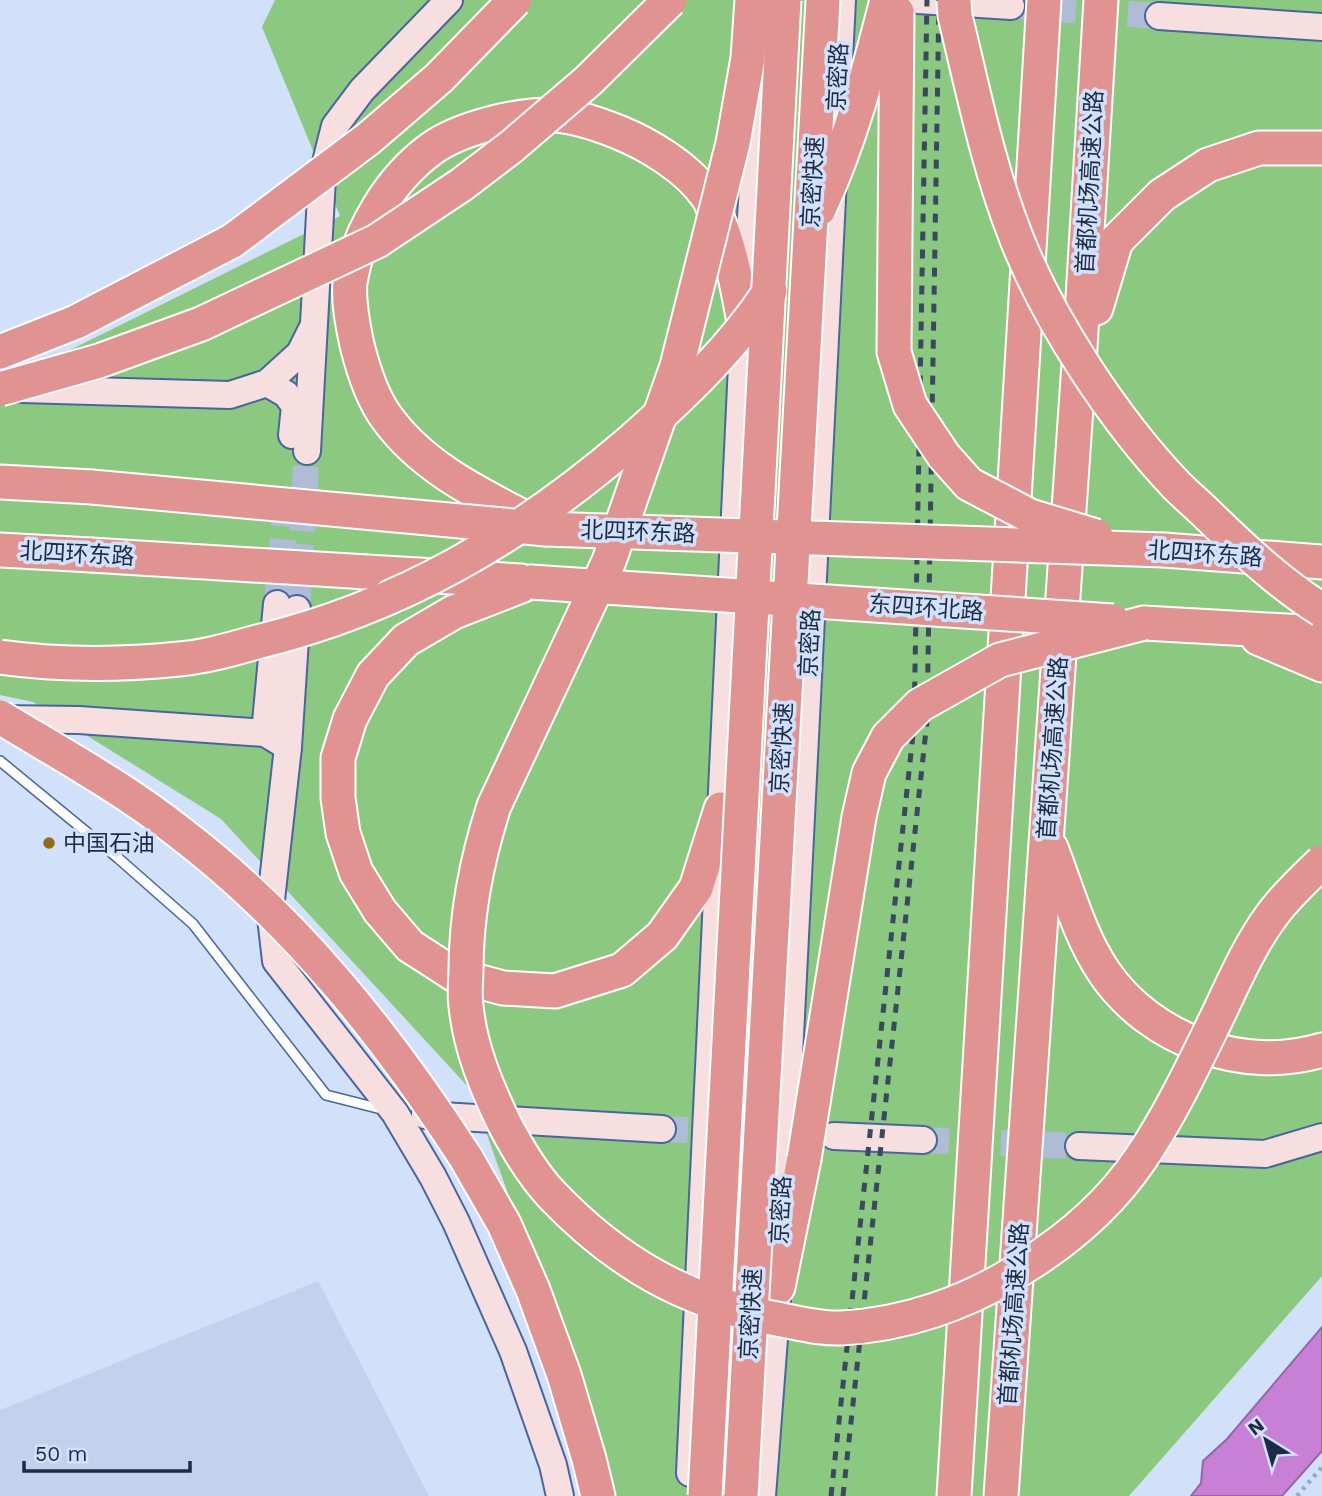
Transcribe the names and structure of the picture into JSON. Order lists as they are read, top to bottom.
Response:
{
  "streets": {
    "highway": [
      "京密快速",
      "首都机场高速公路",
      "北四环东路",
      "东四环北路"
    ],
    "street": ["京密路"]
  },
  "crossings": [
    ["北四环东路", "东四环北路"]
  ],
  "places": ["中国石油"],
  "scale_bar": "50 m",
  "north": "top left"
}
